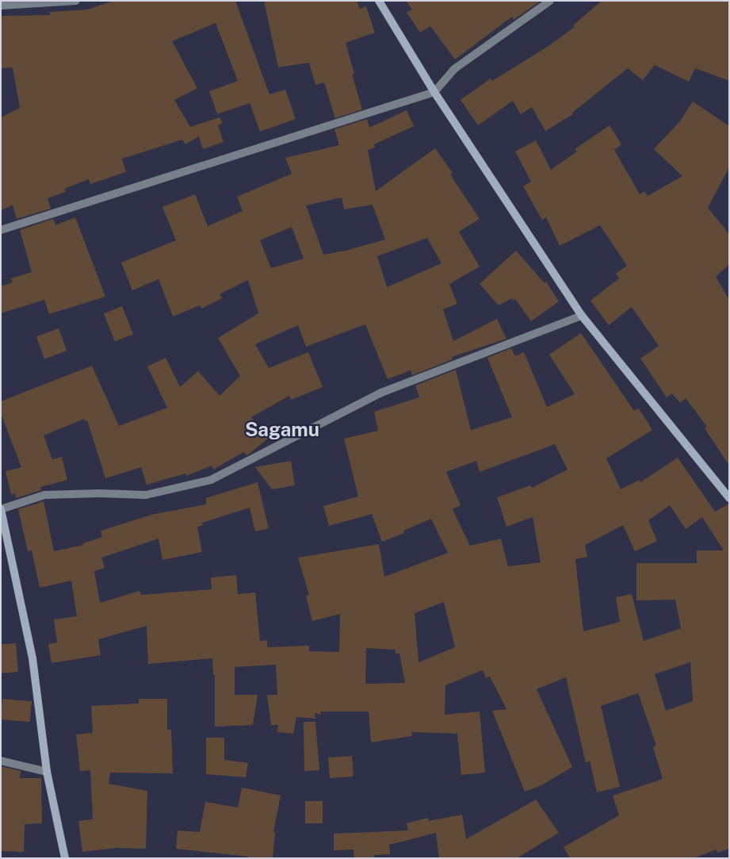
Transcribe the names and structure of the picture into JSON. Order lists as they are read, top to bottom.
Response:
{
  "districts": ["Sagamu"]
}
